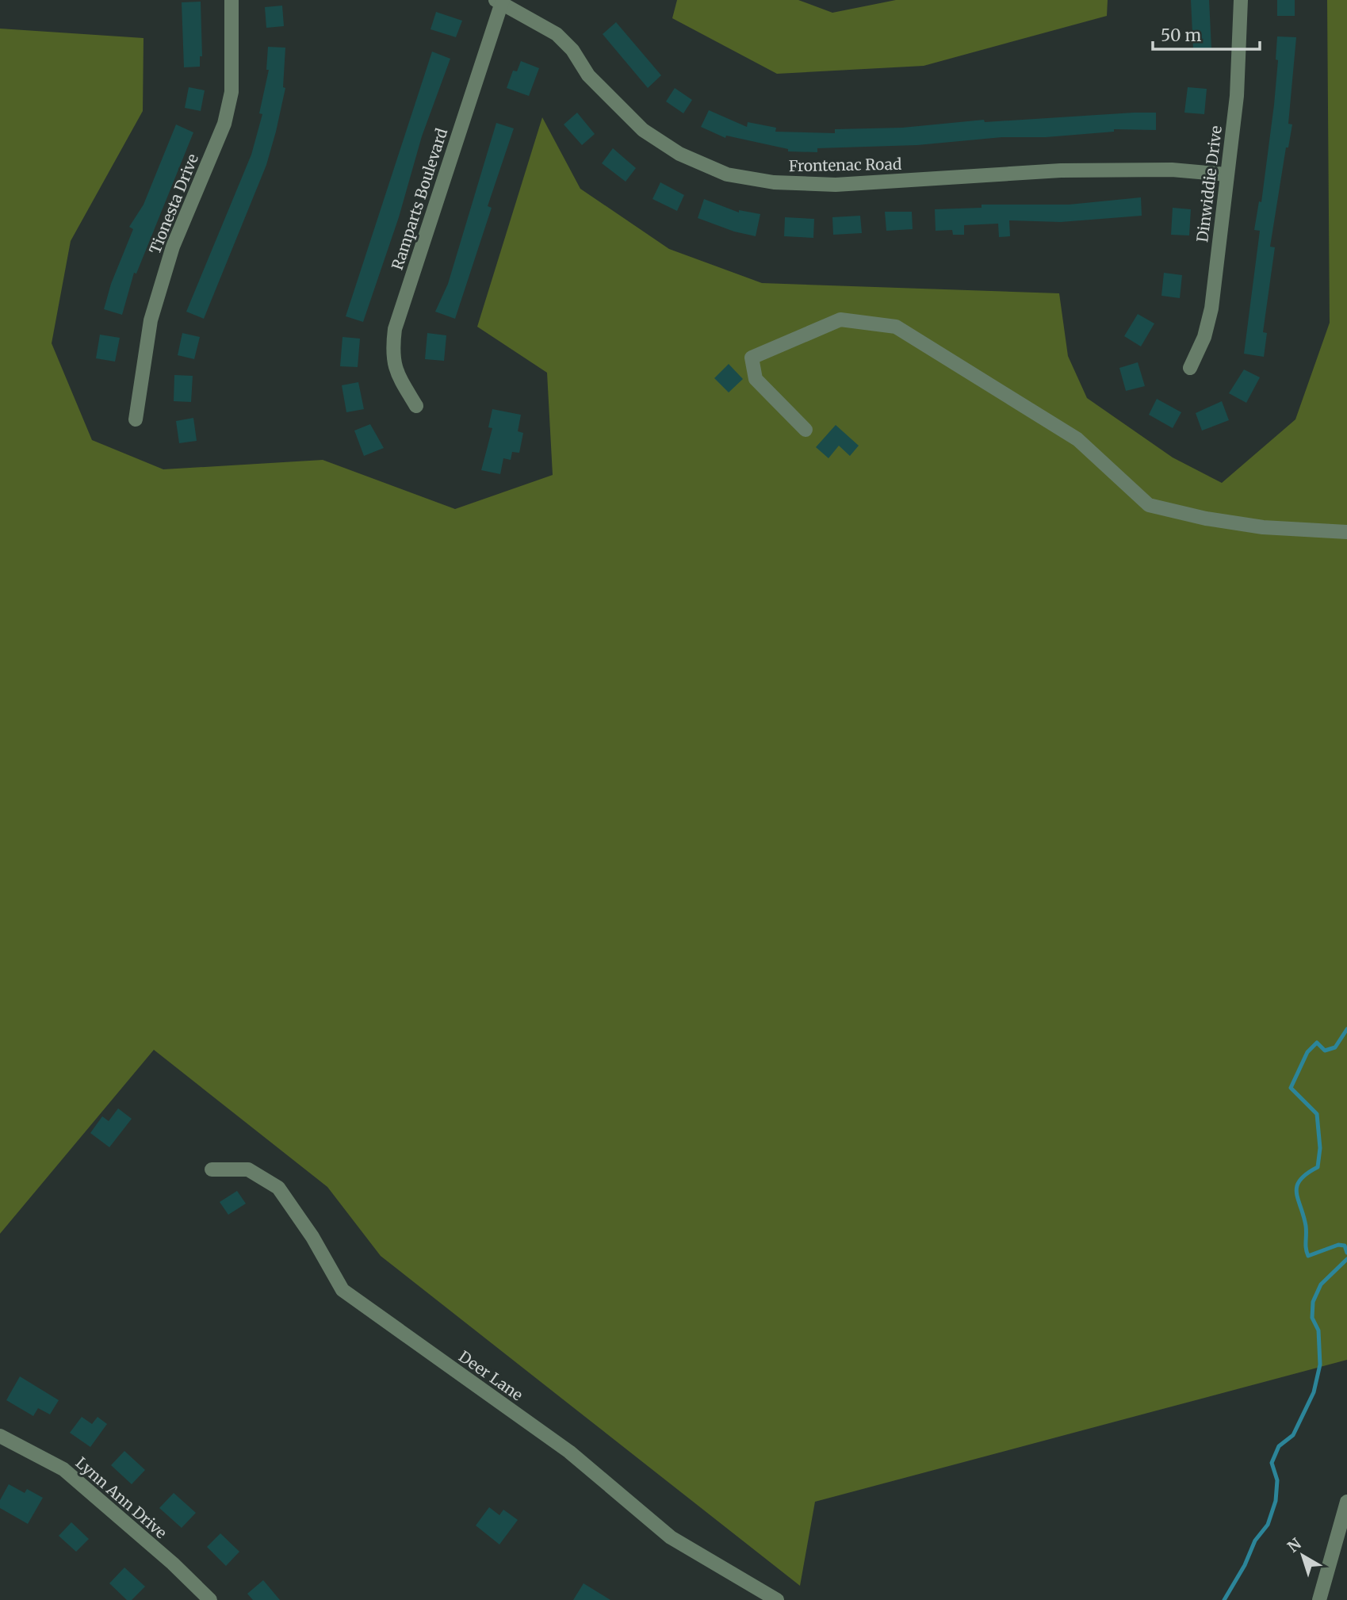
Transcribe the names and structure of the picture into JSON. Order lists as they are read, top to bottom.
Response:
{
  "streets": {
    "street": [
      "Frontenac Road",
      "Dinwiddie Drive",
      "Ramparts Boulevard",
      "Tionesta Drive",
      "Deer Lane",
      "Lynn Ann Drive"
    ]
  },
  "crossings": [
    ["Frontenac Road", "Dinwiddie Drive"],
    ["Frontenac Road", "Ramparts Boulevard"]
  ],
  "scale_bar": "50 m",
  "north": "top left"
}
